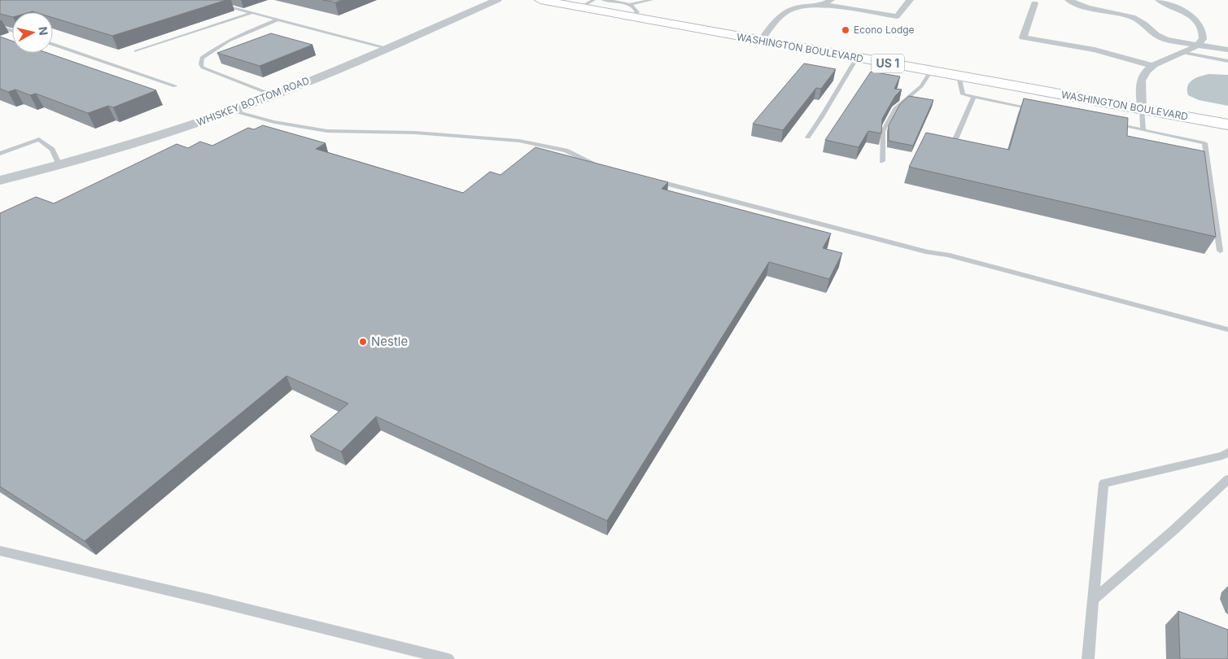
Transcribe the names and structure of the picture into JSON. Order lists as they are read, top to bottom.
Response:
{
  "streets": {
    "main road": ["WASHINGTON BOULEVARD", "US 1"],
    "street": ["WHISKEY BOTTOM ROAD"]
  },
  "places": ["Econo Lodge", "Nestle"],
  "north": "right"
}
